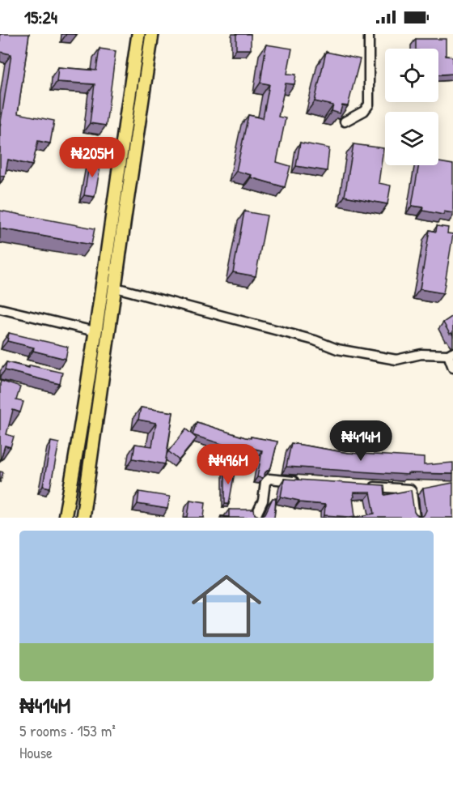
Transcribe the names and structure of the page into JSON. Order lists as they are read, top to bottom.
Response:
{
  "page": {
    "status": "15:24",
    "price": ["₦205M", "₦414M", "₦496M"],
    "list": [
      {
        "name": "₦414M",
        "note": "5 rooms · 153 m² · House"
      }
    ]
  }
}
